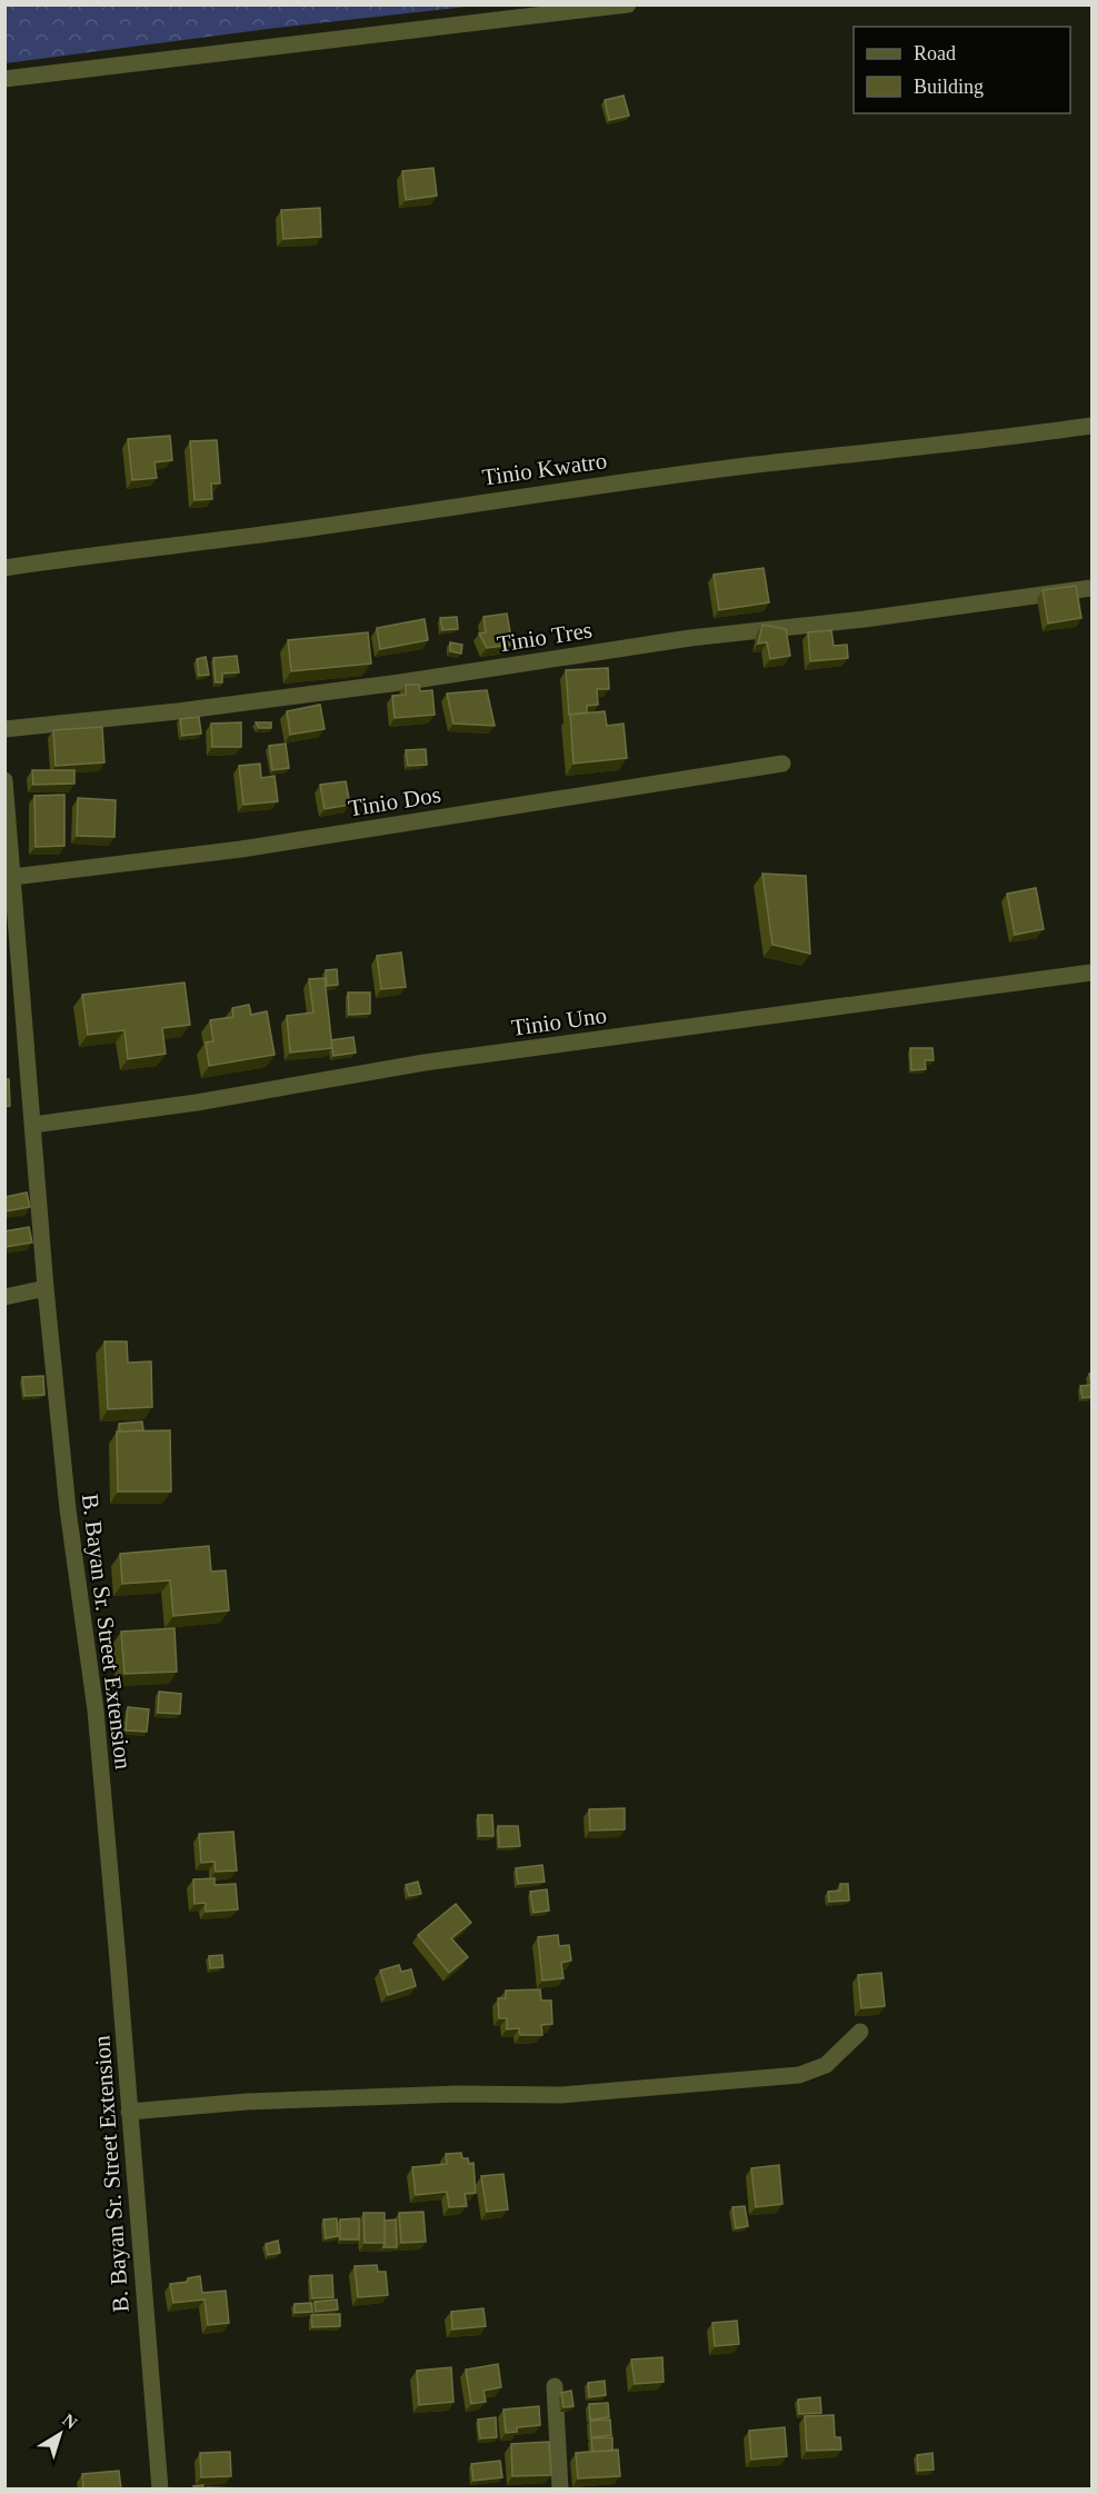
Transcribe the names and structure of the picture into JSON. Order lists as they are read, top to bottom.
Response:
{
  "streets": {
    "street": [
      "Tinio Kwatro",
      "Tinio Tres",
      "Tinio Dos",
      "Tinio Uno",
      "B. Bayan Sr. Street Extension"
    ]
  },
  "crossings": [
    ["Tinio Dos", "B. Bayan Sr. Street Extension"],
    ["Tinio Uno", "B. Bayan Sr. Street Extension"]
  ],
  "legend": ["Road", "Building"],
  "north": "top right"
}
